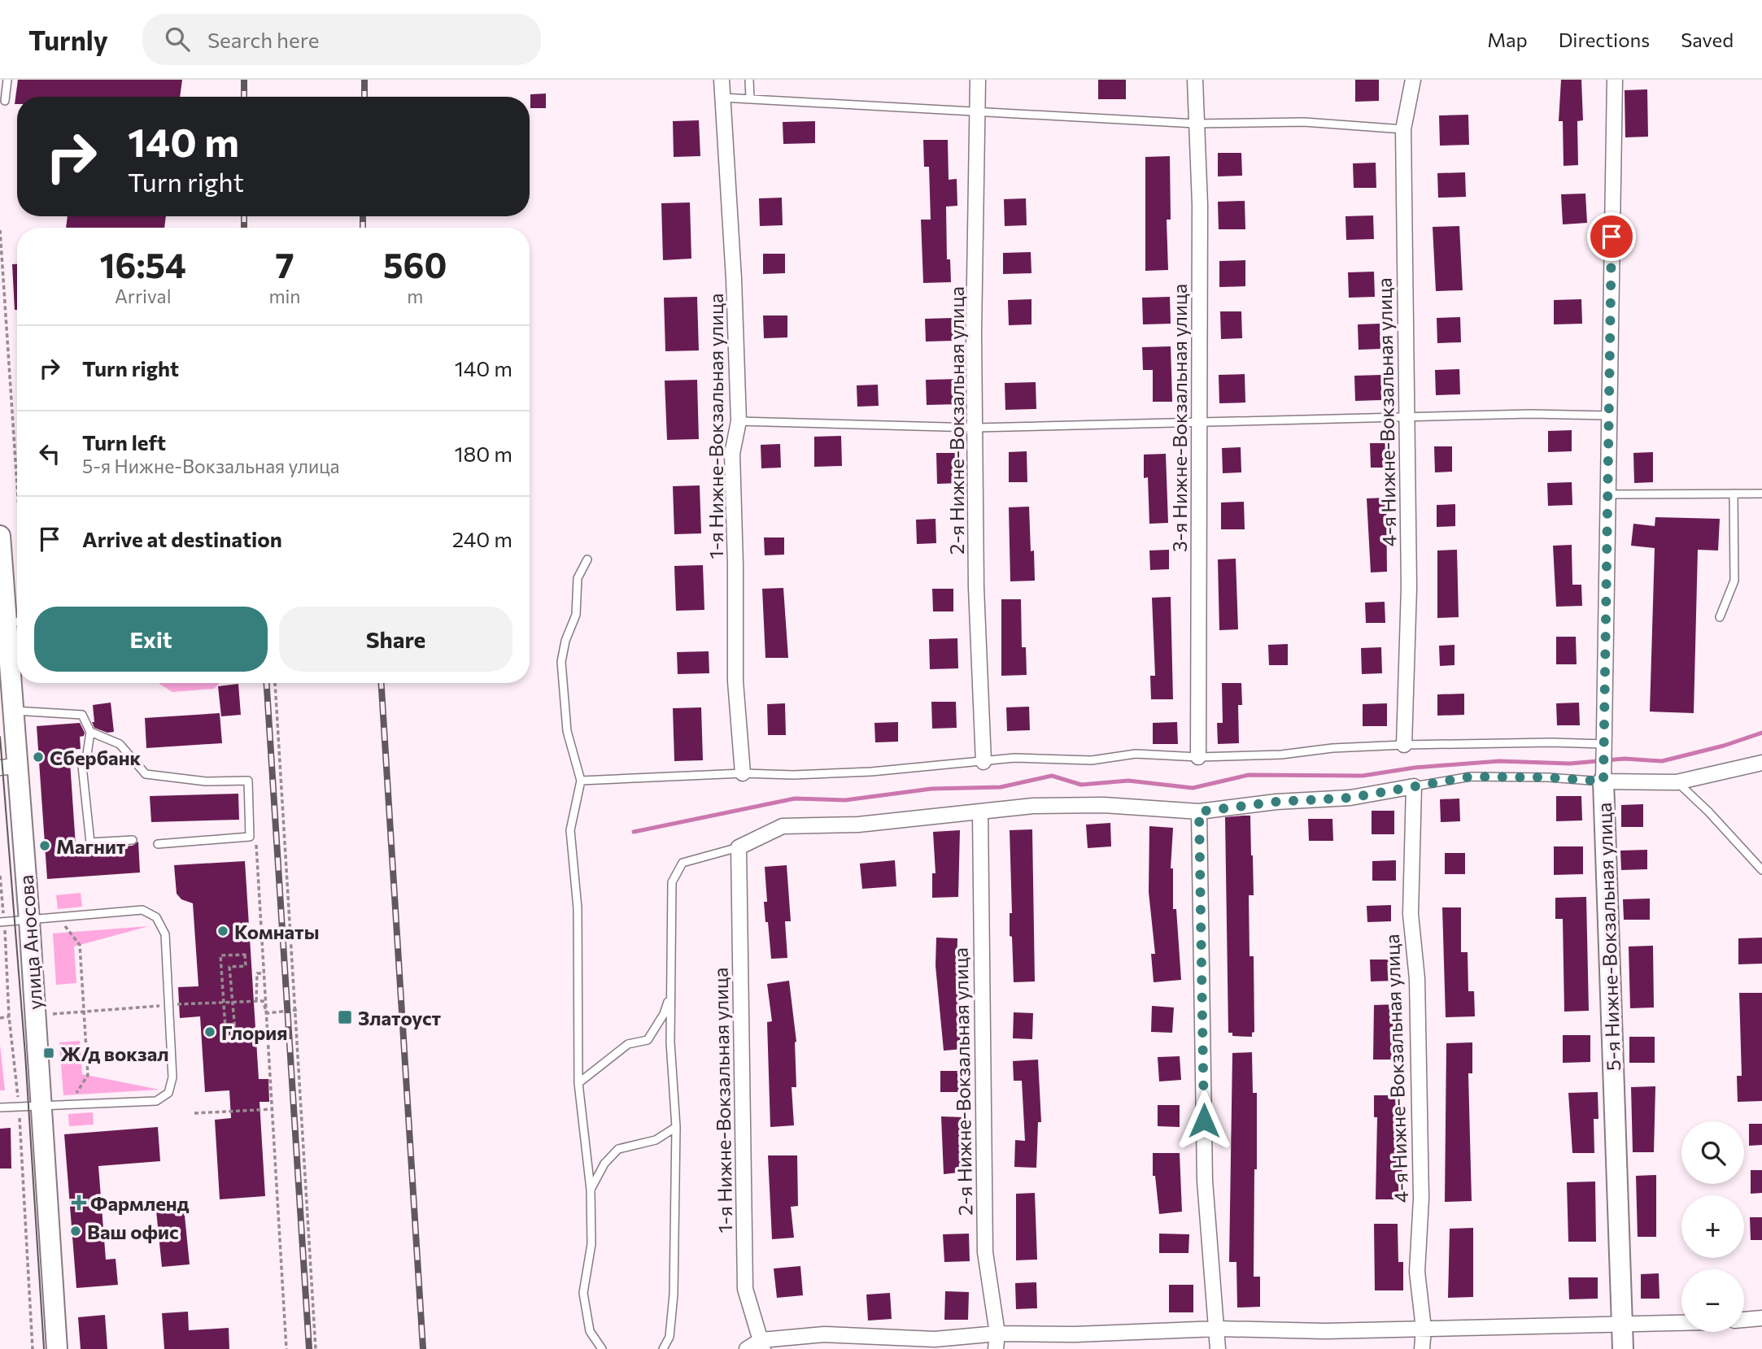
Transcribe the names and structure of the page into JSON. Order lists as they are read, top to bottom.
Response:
{
  "streets": {
    "main road": ["5-я Нижне-Вокзальная улица", "улица Аносова"],
    "street": [
      "4-я Нижне-Вокзальная улица",
      "3-я Нижне-Вокзальная улица",
      "2-я Нижне-Вокзальная улица",
      "1-я Нижне-Вокзальная улица"
    ]
  },
  "places": {
    "other": [
      "Сбербанк",
      "Магнит",
      "Комнаты",
      "Глория",
      "Ваш офис"
    ],
    "transit": ["Златоуст", "Ж/д вокзал"],
    "health": ["Фармленд"]
  },
  "page": {
    "header": "Turnly",
    "search": "Search here",
    "nav": ["Map", "Directions", "Saved"],
    "turn": ["140 m", "Turn right"],
    "eta": [
      "16:54",
      "Arrival",
      "7",
      "min",
      "560",
      "m"
    ],
    "list": [
      {
        "name": "Turn right",
        "value": "140 m"
      },
      {
        "name": "Turn left",
        "note": "5-я Нижне-Вокзальная улица",
        "value": "180 m"
      },
      {
        "name": "Arrive at destination",
        "value": "240 m"
      }
    ],
    "buttons": ["Exit", "Share"],
    "map_buttons": ["+", "−"]
  }
}
